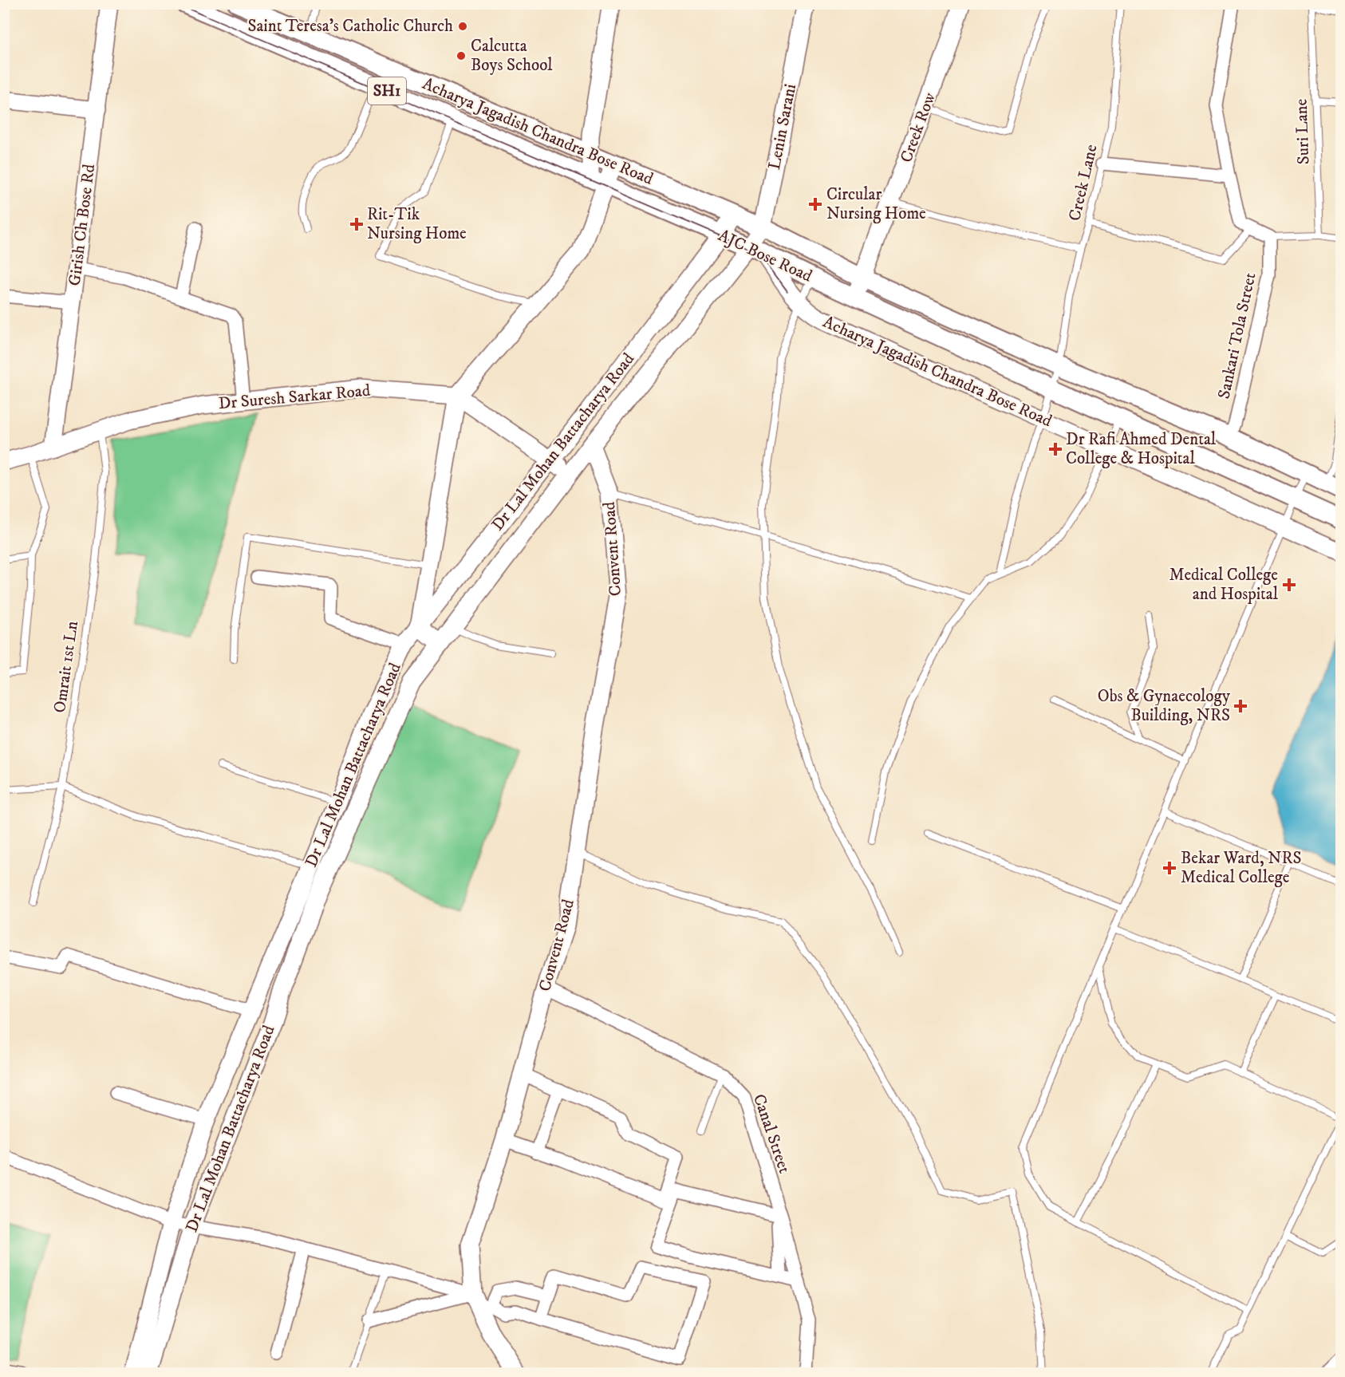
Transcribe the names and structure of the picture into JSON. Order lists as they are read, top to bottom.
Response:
{
  "streets": {
    "main road": ["SH1", "Acharya Jagadish Chandra Bose Road", "AJC Bose Road"],
    "street": [
      "Lenin Sarani",
      "Creek Row",
      "Girish Ch Bose Rd",
      "Sankari Tola Street",
      "Dr Suresh Sarkar Road",
      "Dr Lal Mohan Battacharya Road",
      "Convent Road",
      "Canal Street"
    ],
    "lane": ["Suri Lane", "Creek Lane", "Omrait 1st Ln"]
  },
  "crossings": [
    ["Lenin Sarani", "Acharya Jagadish Chandra Bose Road"],
    ["Lenin Sarani", "AJC Bose Road"],
    ["Lenin Sarani", "Dr Lal Mohan Battacharya Road"],
    ["Creek Row", "Acharya Jagadish Chandra Bose Road"],
    ["Acharya Jagadish Chandra Bose Road", "Creek Lane"],
    ["Acharya Jagadish Chandra Bose Road", "AJC Bose Road"],
    ["Acharya Jagadish Chandra Bose Road", "Sankari Tola Street"],
    ["Creek Lane", "AJC Bose Road"],
    ["Girish Ch Bose Rd", "Dr Suresh Sarkar Road"],
    ["AJC Bose Road", "Dr Lal Mohan Battacharya Road"],
    ["Dr Suresh Sarkar Road", "Omrait 1st Ln"],
    ["Dr Lal Mohan Battacharya Road", "Convent Road"],
    ["Convent Road", "Canal Street"]
  ],
  "places": {
    "other": ["Saint Teresa's Catholic Church", "Calcutta Boys School"],
    "health": [
      "Circular Nursing Home",
      "Rit-Tik Nursing Home",
      "Dr Rafi Ahmed Dental College & Hospital",
      "Medical College and Hospital",
      "Obs & Gynaecology Building, NRS",
      "Bekar Ward, NRS Medical College"
    ]
  }
}
